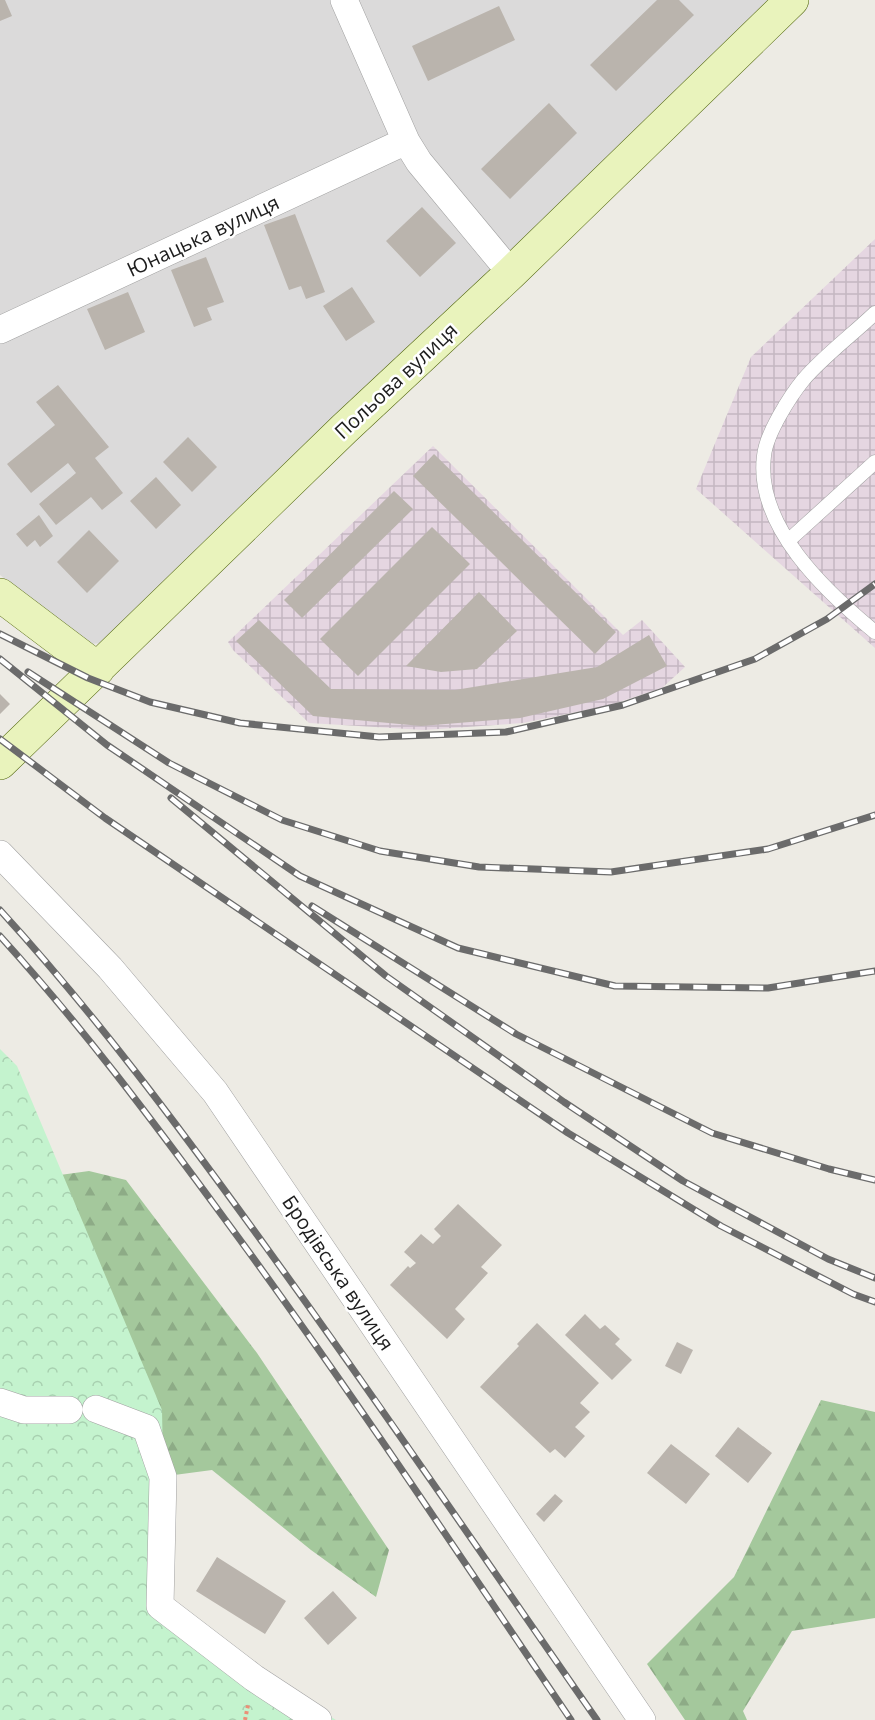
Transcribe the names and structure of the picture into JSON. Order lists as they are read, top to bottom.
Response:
{
  "streets": {
    "street": ["Юнацька вулиця", "Польова вулиця", "Бродівська вулиця"]
  }
}
